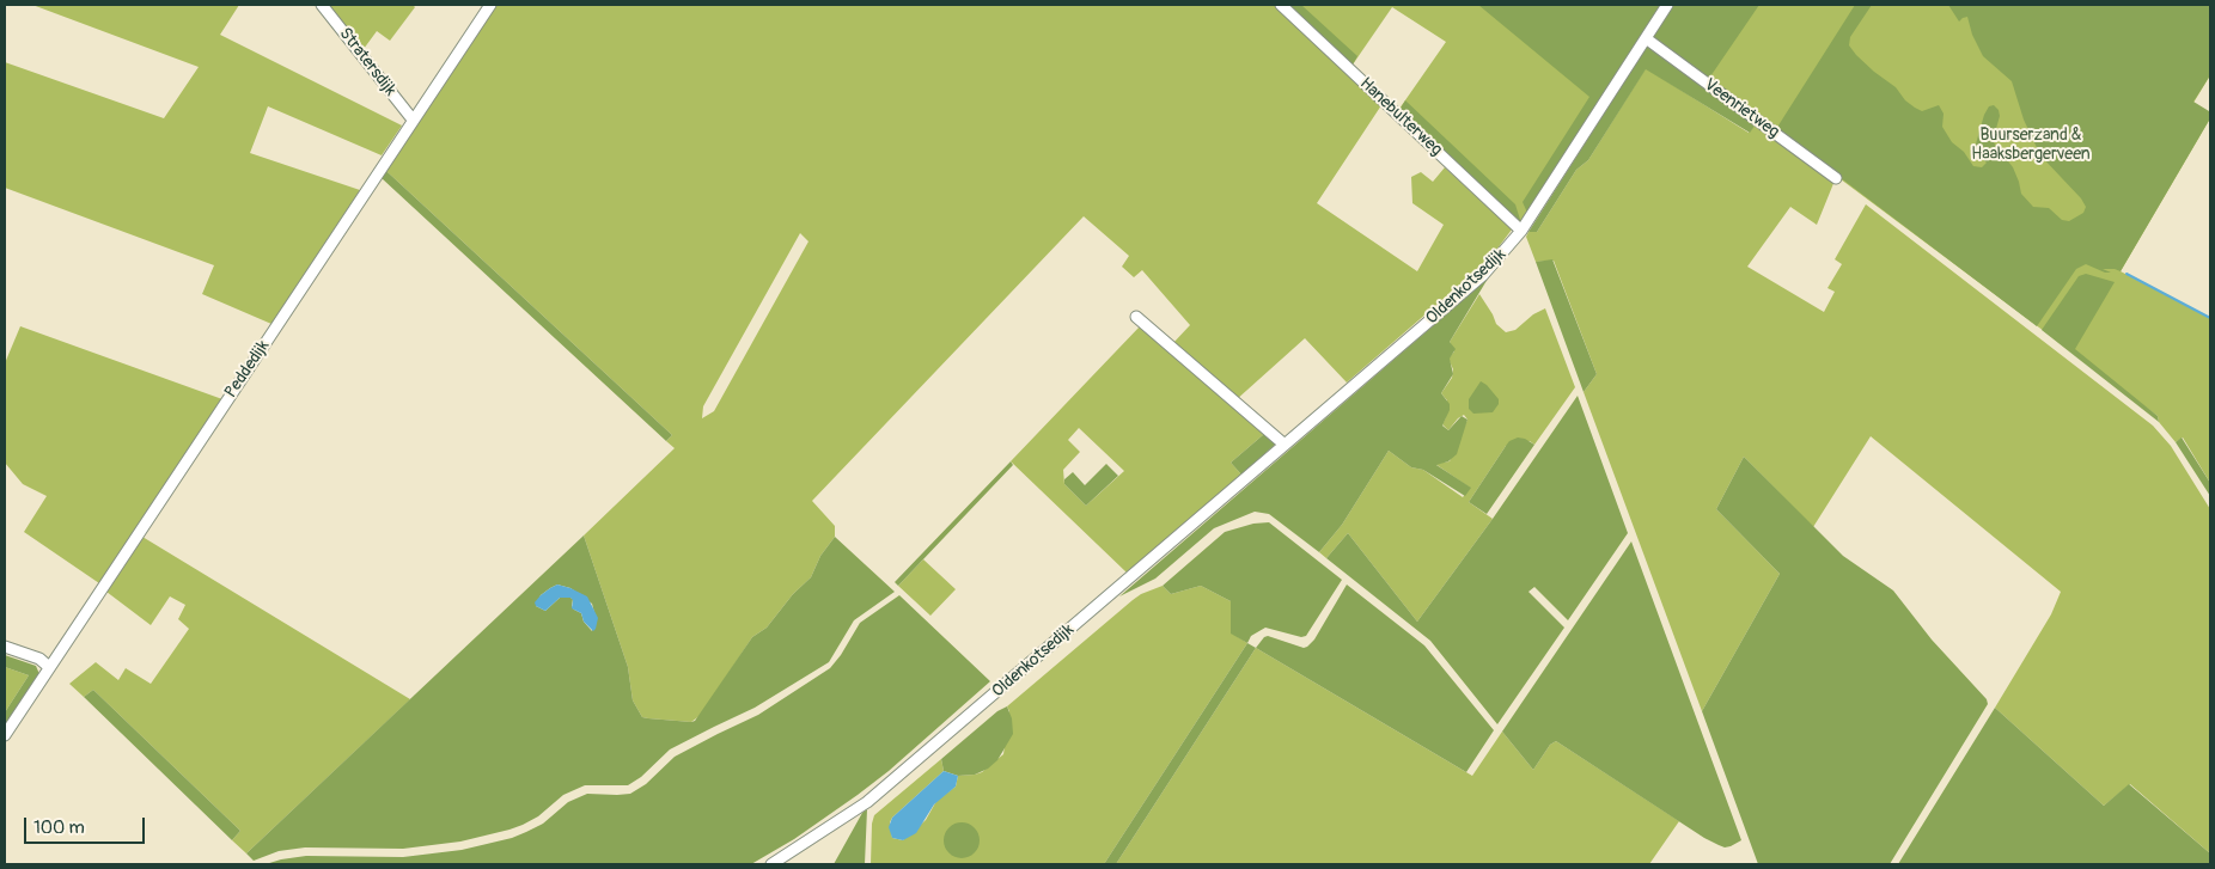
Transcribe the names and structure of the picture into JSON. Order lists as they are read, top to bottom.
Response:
{
  "streets": {
    "street": [
      "Stratersdijk",
      "Veenrietweg",
      "Hanebulterweg",
      "Oldenkotsedijk",
      "Peddedijk"
    ]
  },
  "crossings": [
    ["Stratersdijk", "Peddedijk"],
    ["Veenrietweg", "Oldenkotsedijk"],
    ["Hanebulterweg", "Oldenkotsedijk"]
  ],
  "parks": ["Buurserzand & Haaksbergerveen"],
  "scale_bar": "100 m"
}
